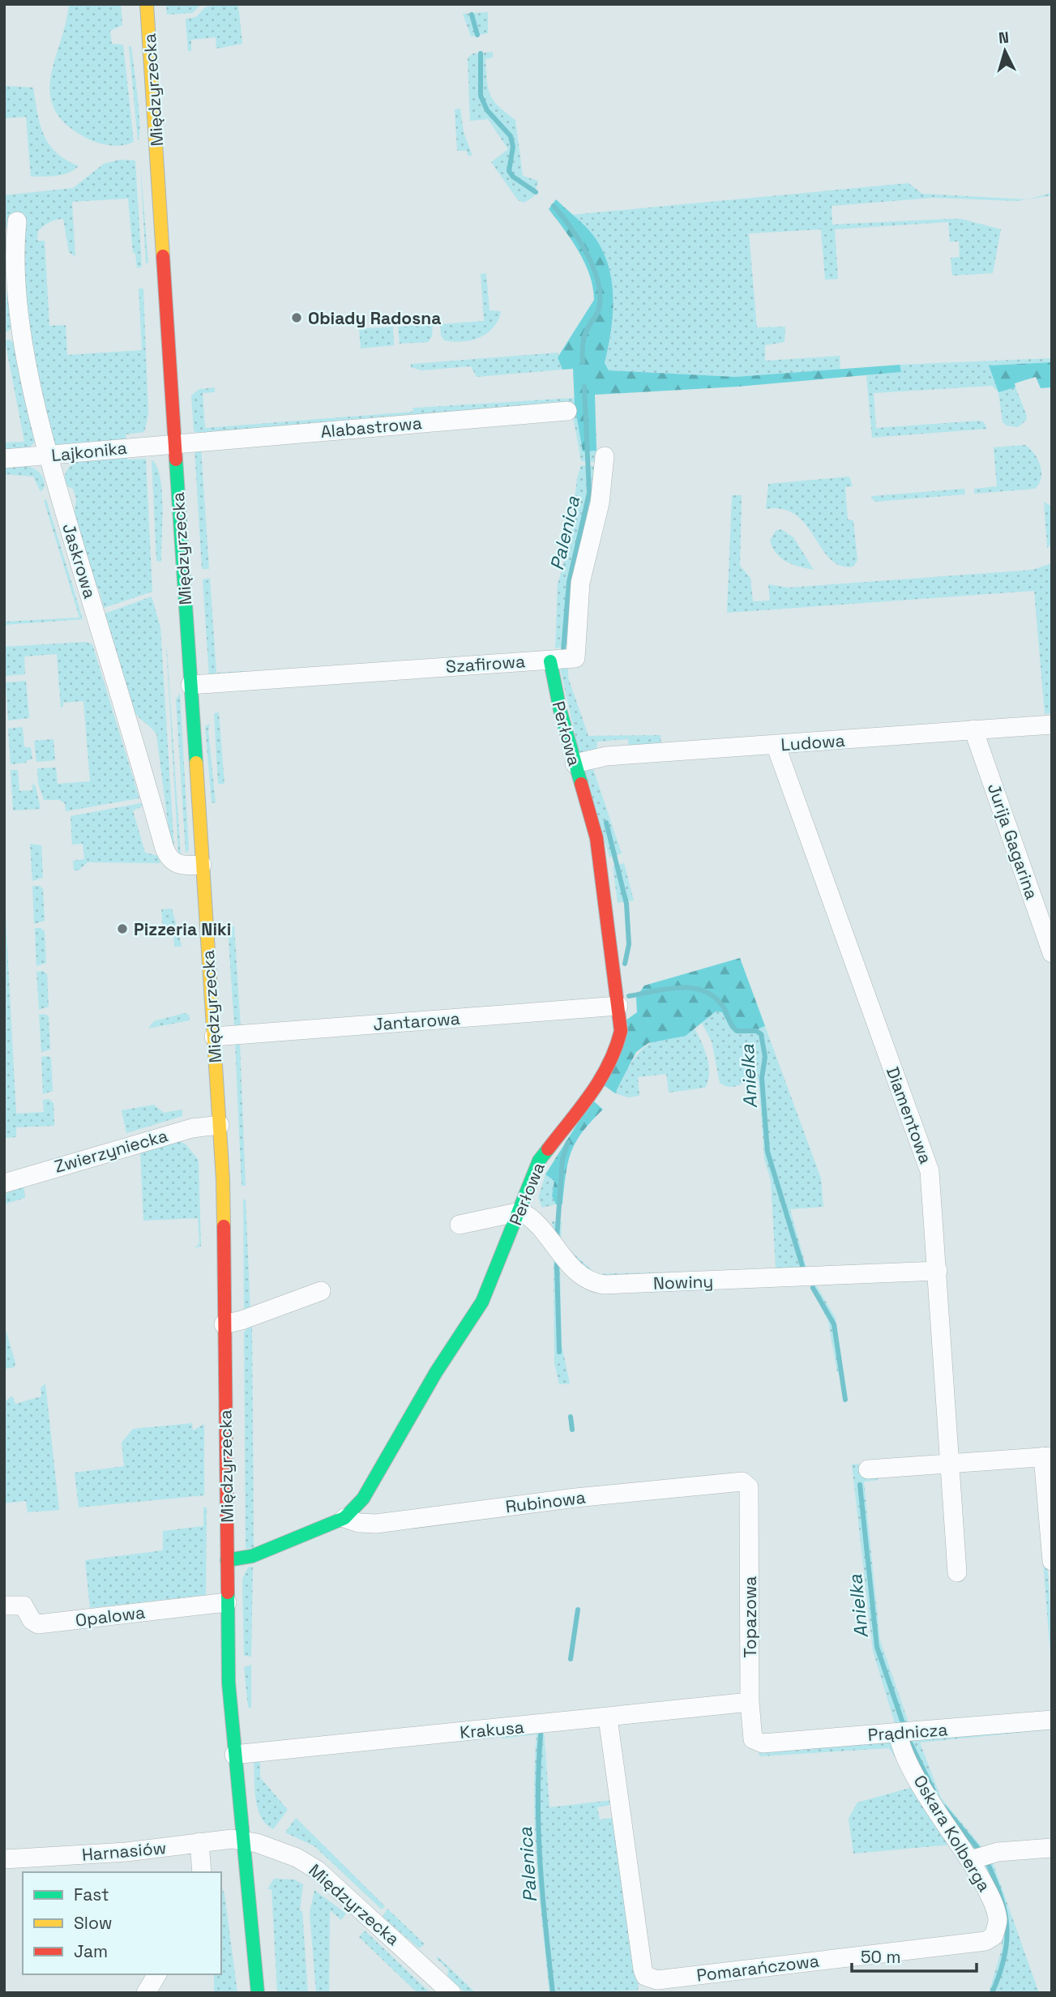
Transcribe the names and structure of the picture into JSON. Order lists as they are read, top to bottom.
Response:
{
  "streets": {
    "main road": ["Międzyrzecka", "Perłowa"],
    "street": [
      "Alabastrowa",
      "Lajkonika",
      "Jaskrowa",
      "Szafirowa",
      "Ludowa",
      "Jurija Gagarina",
      "Jantarowa",
      "Diamentowa",
      "Zwierzyniecka",
      "Nowiny",
      "Rubinowa",
      "Opalowa",
      "Topazowa",
      "Krakusa",
      "Prądnicza",
      "Oskara Kolberga",
      "Harnasiów",
      "Pomarańczowa"
    ]
  },
  "crossings": [
    ["Międzyrzecka", "Alabastrowa"],
    ["Międzyrzecka", "Lajkonika"],
    ["Międzyrzecka", "Jaskrowa"],
    ["Międzyrzecka", "Szafirowa"],
    ["Międzyrzecka", "Perłowa"],
    ["Międzyrzecka", "Jantarowa"],
    ["Międzyrzecka", "Zwierzyniecka"],
    ["Międzyrzecka", "Opalowa"],
    ["Międzyrzecka", "Krakusa"],
    ["Międzyrzecka", "Harnasiów"],
    ["Alabastrowa", "Lajkonika"],
    ["Lajkonika", "Jaskrowa"],
    ["Szafirowa", "Perłowa"],
    ["Perłowa", "Ludowa"],
    ["Perłowa", "Jantarowa"],
    ["Perłowa", "Nowiny"],
    ["Perłowa", "Rubinowa"],
    ["Ludowa", "Jurija Gagarina"],
    ["Ludowa", "Diamentowa"],
    ["Diamentowa", "Nowiny"],
    ["Rubinowa", "Topazowa"],
    ["Topazowa", "Krakusa"],
    ["Topazowa", "Prądnicza"],
    ["Krakusa", "Pomarańczowa"],
    ["Prądnicza", "Oskara Kolberga"],
    ["Oskara Kolberga", "Pomarańczowa"]
  ],
  "water": ["Palenica", "Anielka"],
  "places": ["Obiady Radosna", "Pizzeria Niki"],
  "legend": ["Fast", "Slow", "Jam"],
  "scale_bar": "50 m",
  "north": "top"
}
